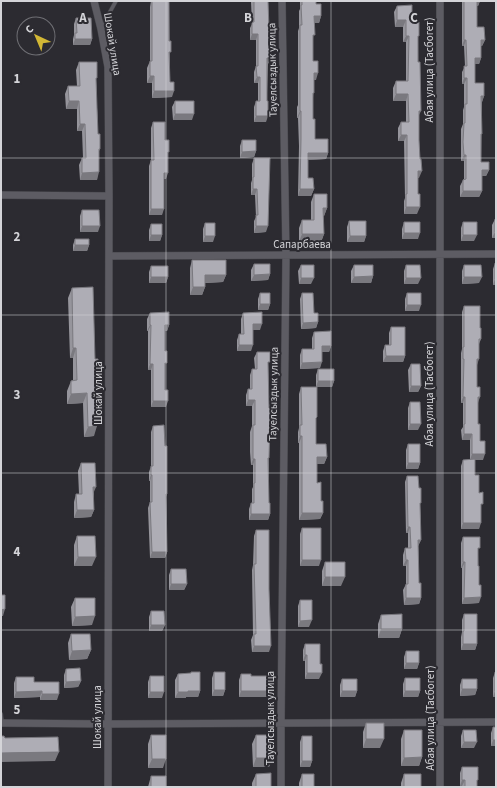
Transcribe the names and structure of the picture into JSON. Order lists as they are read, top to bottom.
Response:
{
  "streets": {
    "street": [
      "Шокай улица",
      "Тауелсыздык улица",
      "Абая улица (Тасбогет)",
      "Сапарбаева"
    ]
  },
  "crossings": [
    ["Шокай улица", "Сапарбаева"],
    ["Тауелсыздык улица", "Сапарбаева"],
    ["Абая улица (Тасбогет)", "Сапарбаева"]
  ],
  "north": "top left",
  "grid": {
    "columns": ["A", "B", "C"],
    "rows": [
      "1",
      "2",
      "3",
      "4",
      "5"
    ]
  }
}
